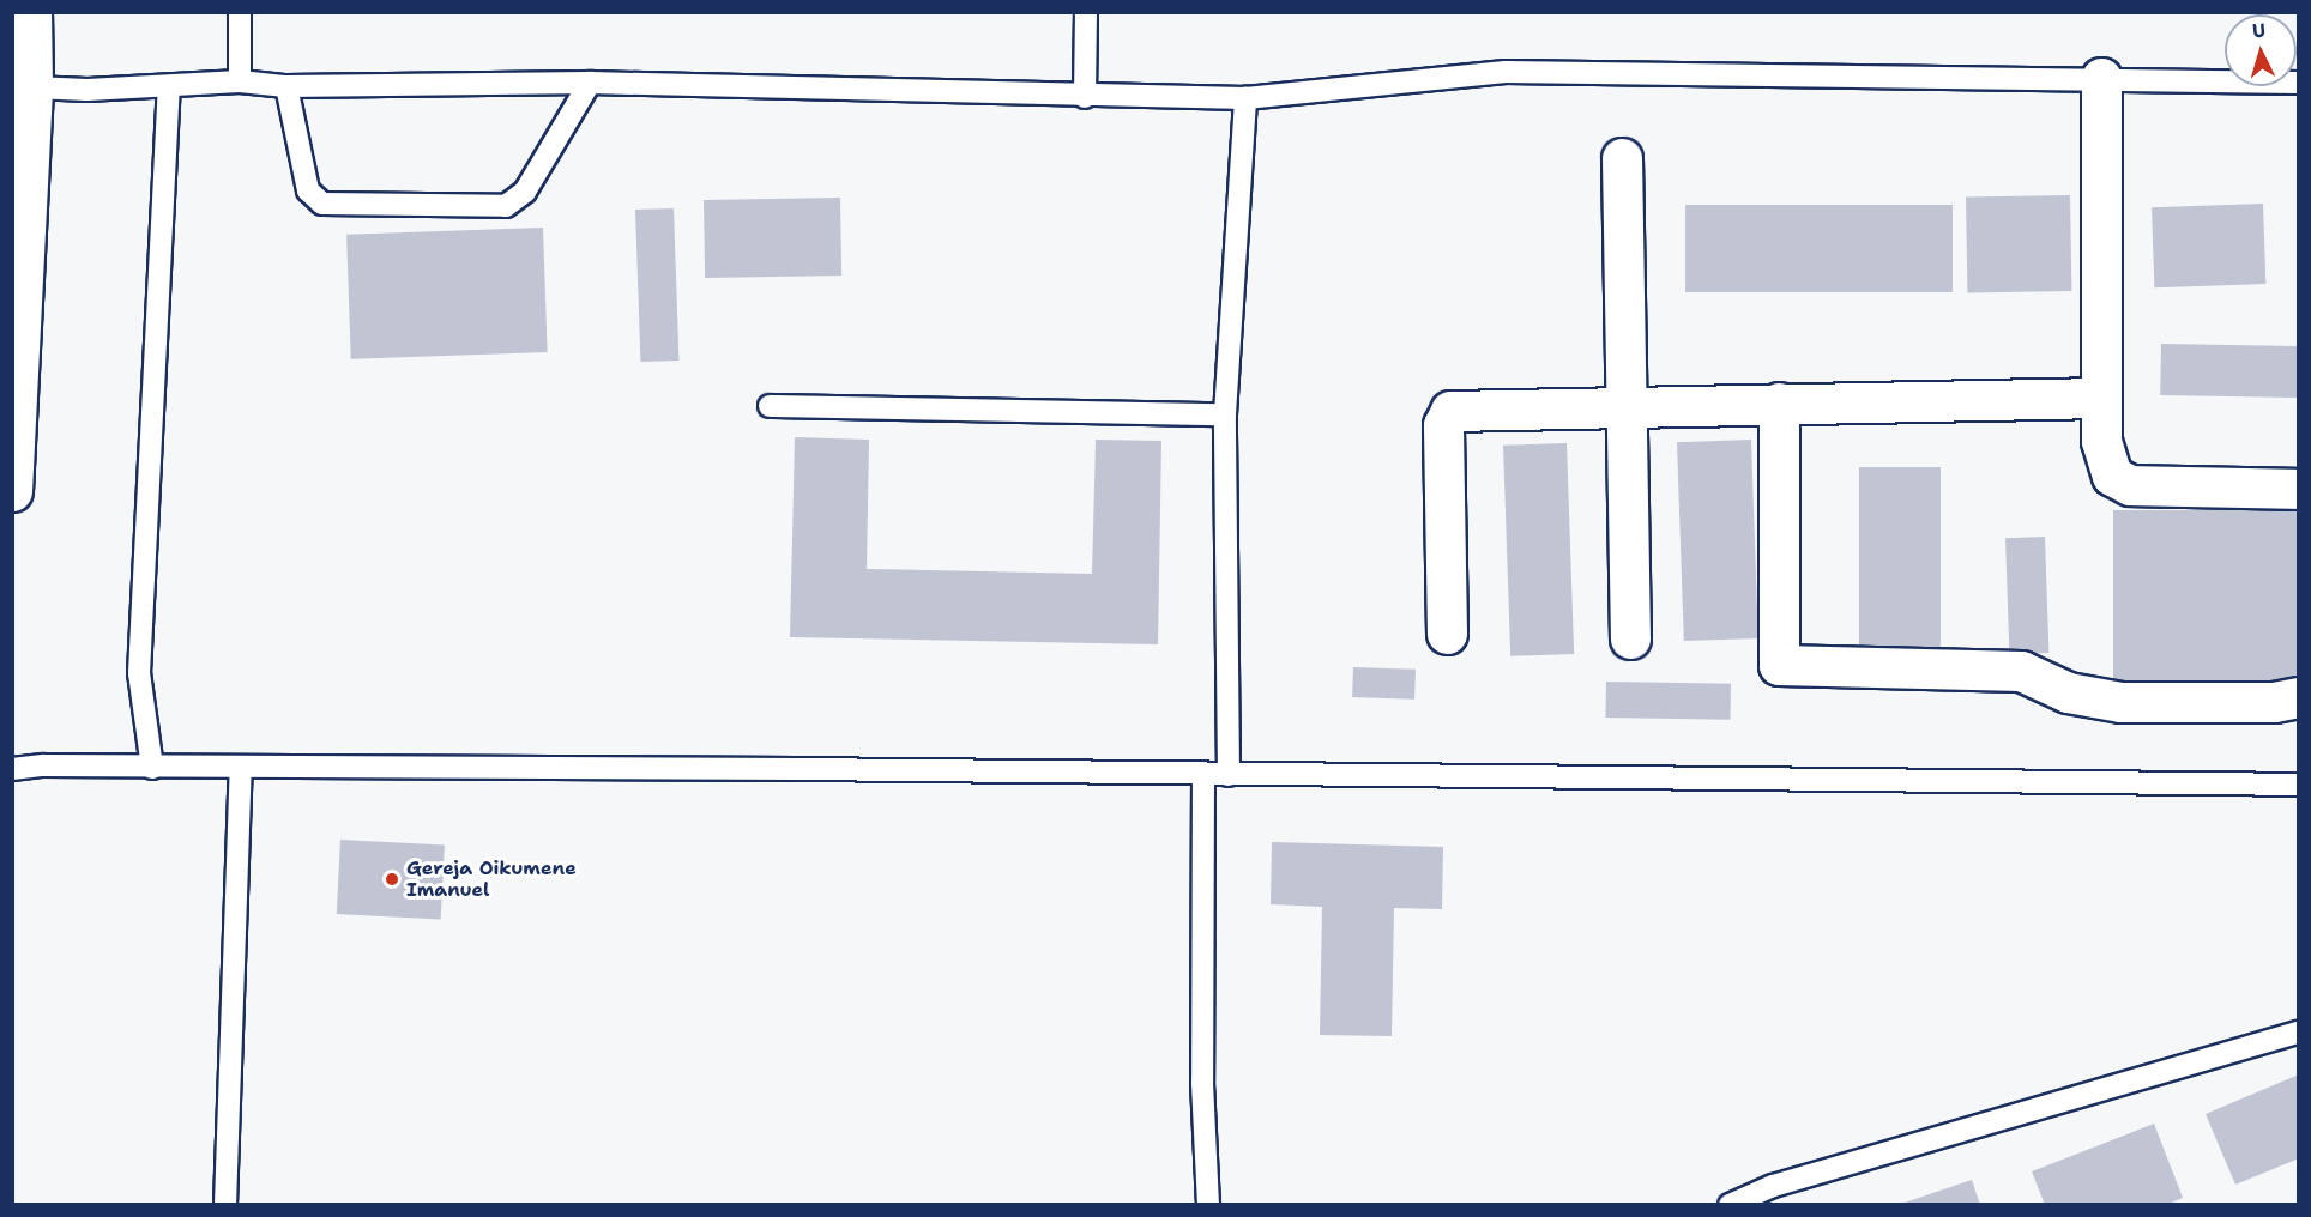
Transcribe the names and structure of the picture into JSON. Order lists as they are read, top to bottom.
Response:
{
  "places": ["Gereja Oikumene Imanuel"],
  "north": "top"
}
